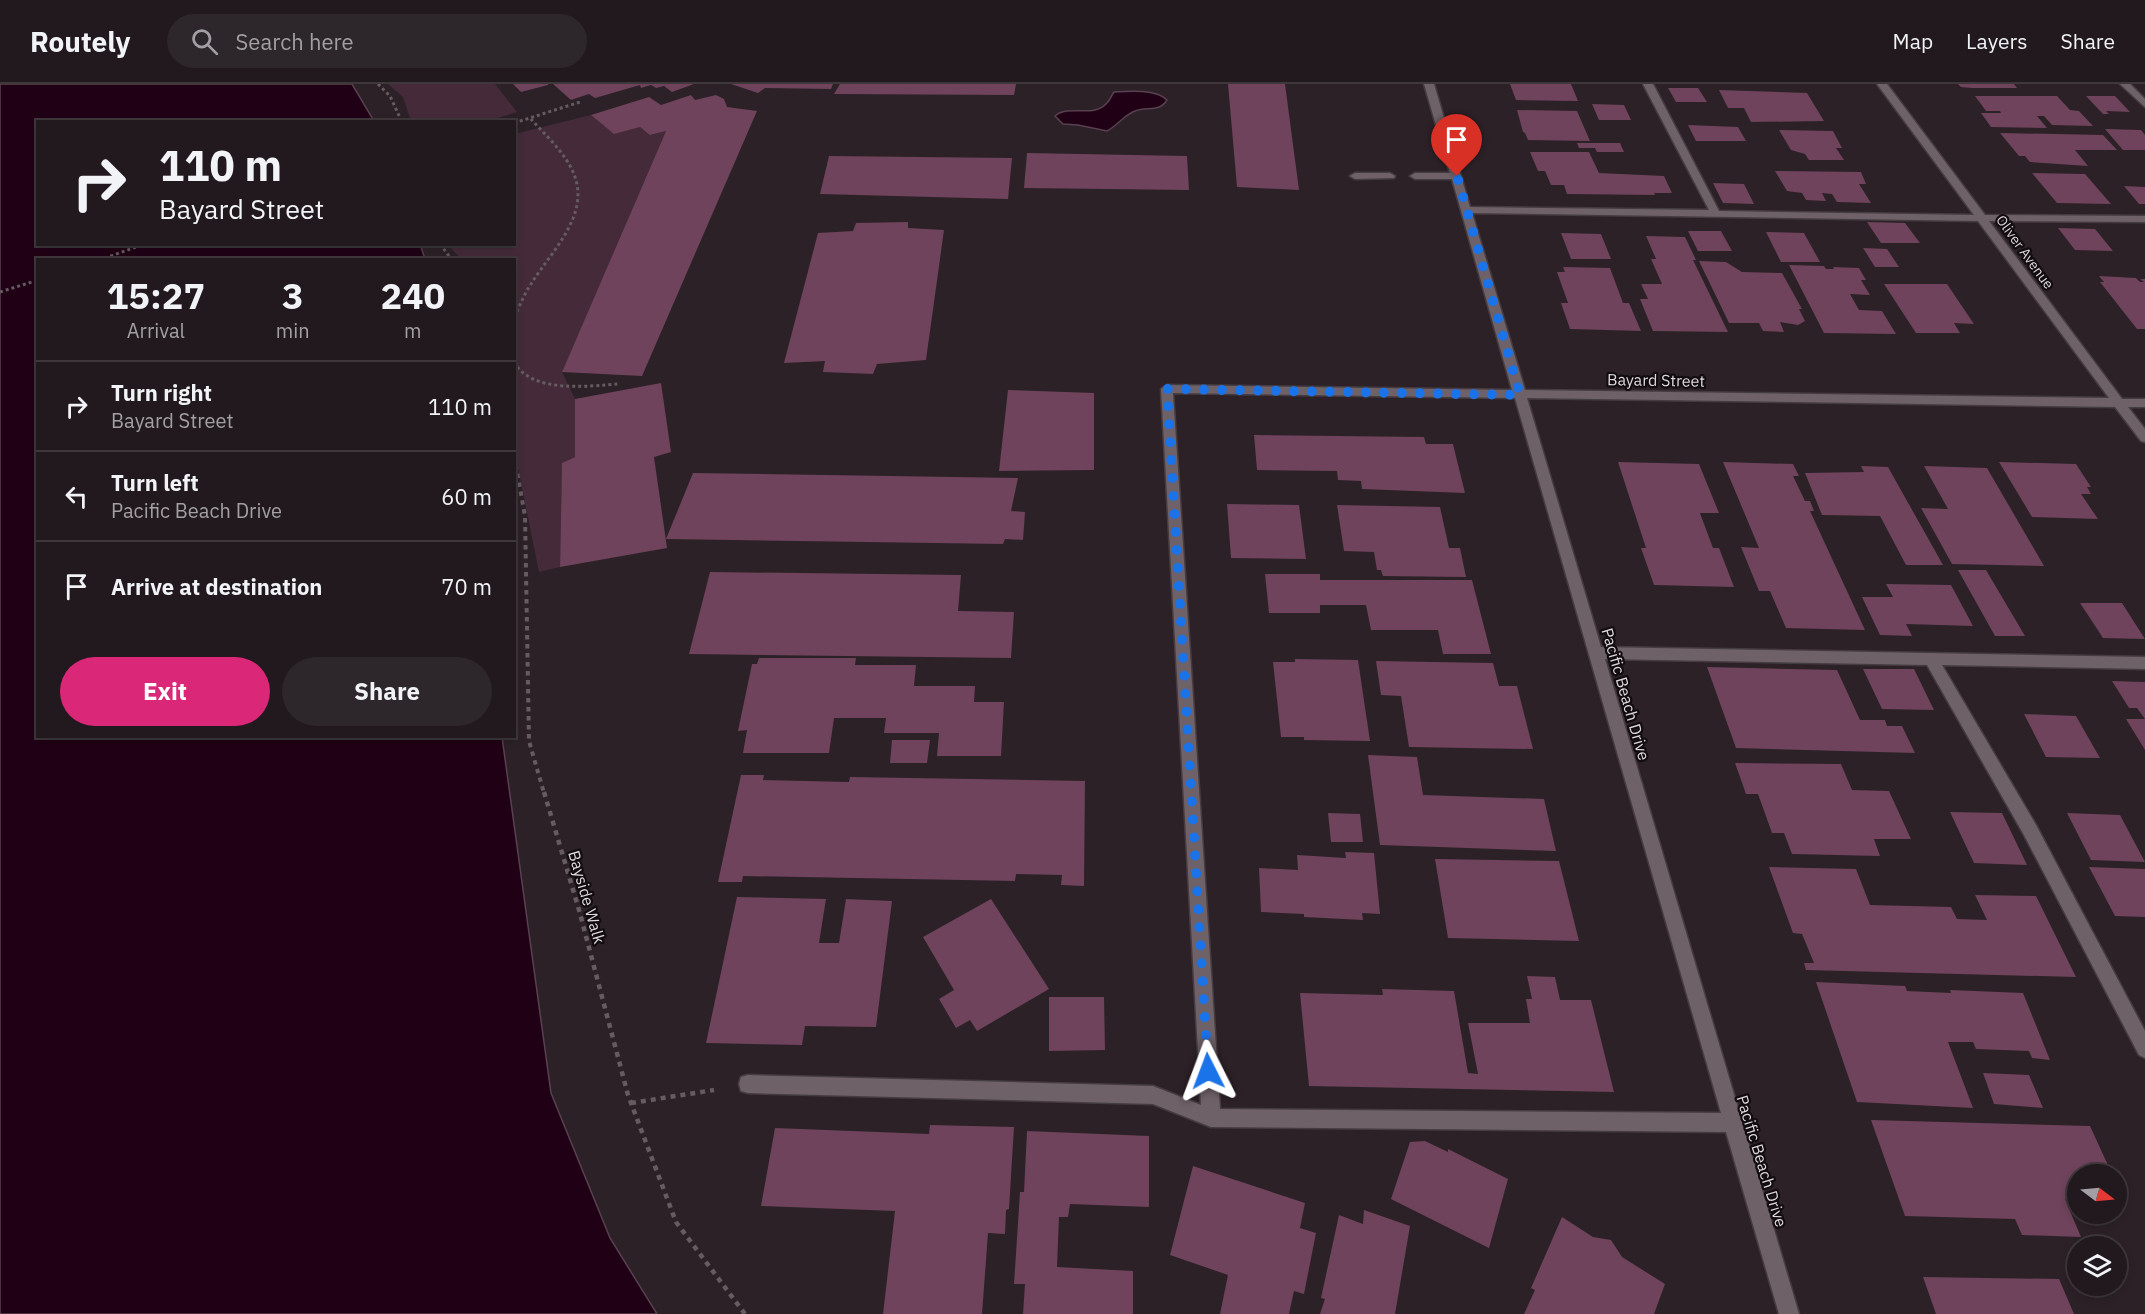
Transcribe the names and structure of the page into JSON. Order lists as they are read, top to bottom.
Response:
{
  "streets": {
    "street": ["Oliver Avenue", "Bayard Street", "Pacific Beach Drive"],
    "path": ["Bayside Walk"]
  },
  "crossings": [
    ["Oliver Avenue", "Bayard Street"],
    ["Bayard Street", "Pacific Beach Drive"]
  ],
  "north": "right",
  "page": {
    "header": "Routely",
    "search": "Search here",
    "nav": ["Map", "Layers", "Share"],
    "turn": ["110 m", "Bayard Street"],
    "eta": [
      "15:27",
      "Arrival",
      "3",
      "min",
      "240",
      "m"
    ],
    "list": [
      {
        "name": "Turn right",
        "note": "Bayard Street",
        "value": "110 m"
      },
      {
        "name": "Turn left",
        "note": "Pacific Beach Drive",
        "value": "60 m"
      },
      {
        "name": "Arrive at destination",
        "value": "70 m"
      }
    ],
    "buttons": ["Exit", "Share"]
  }
}
